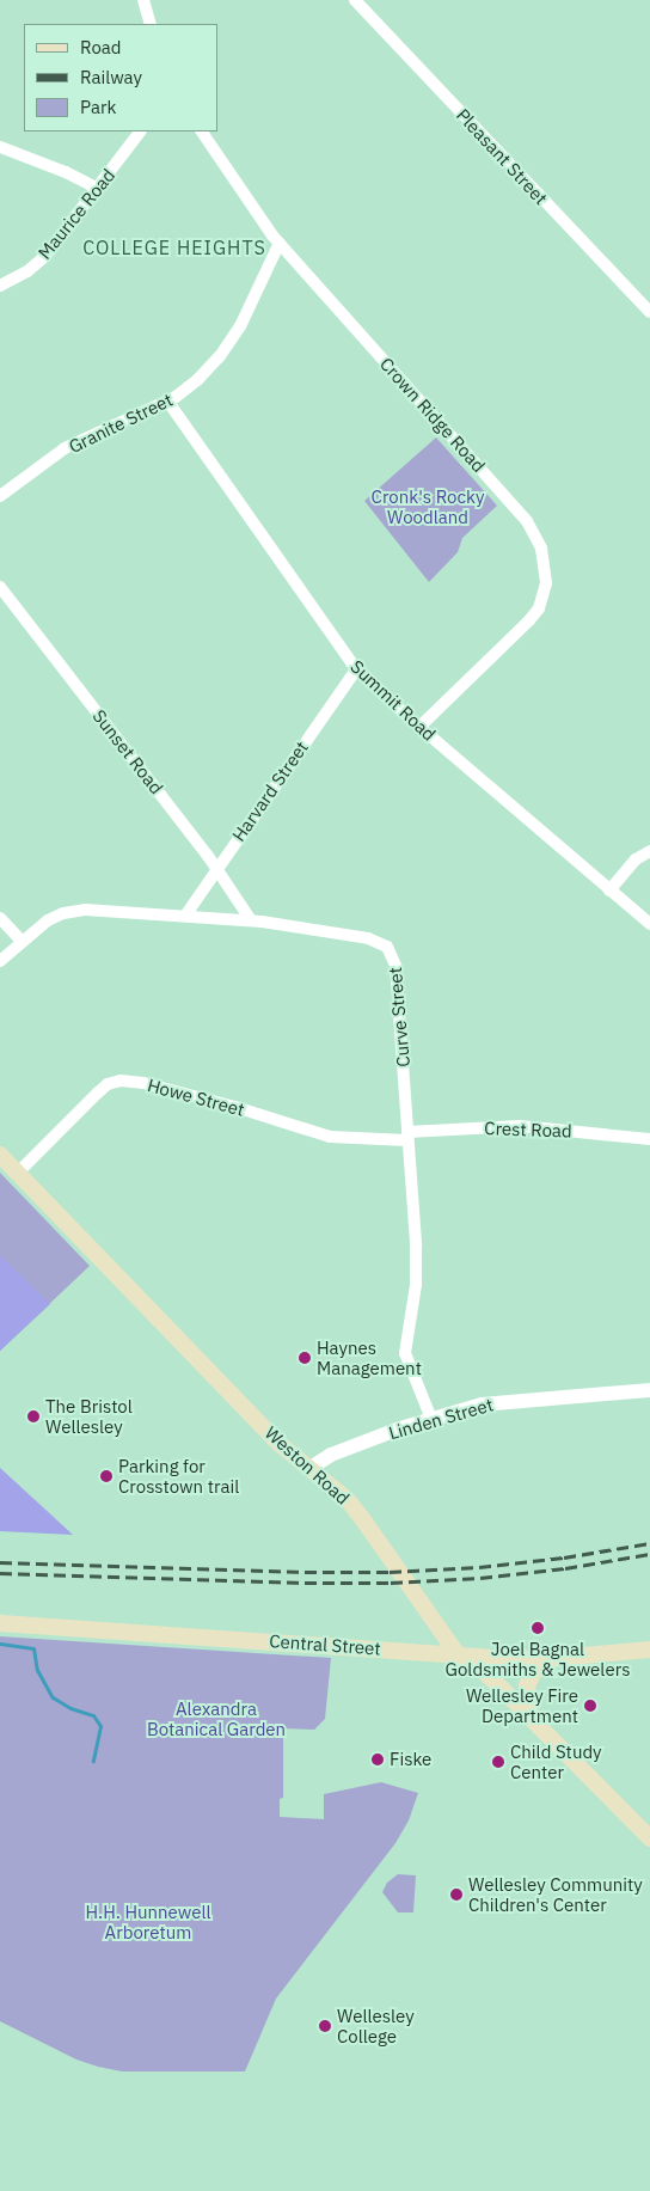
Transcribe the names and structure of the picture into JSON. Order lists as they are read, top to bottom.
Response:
{
  "streets": {
    "main road": ["Weston Road", "Central Street"],
    "street": [
      "Pleasant Street",
      "Maurice Road",
      "Crown Ridge Road",
      "Granite Street",
      "Summit Road",
      "Sunset Road",
      "Harvard Street",
      "Curve Street",
      "Howe Street",
      "Crest Road",
      "Linden Street"
    ]
  },
  "crossings": [
    ["Crown Ridge Road", "Granite Street"],
    ["Crown Ridge Road", "Summit Road"],
    ["Granite Street", "Summit Road"],
    ["Summit Road", "Harvard Street"],
    ["Sunset Road", "Harvard Street"],
    ["Sunset Road", "Curve Street"],
    ["Harvard Street", "Curve Street"],
    ["Curve Street", "Howe Street"],
    ["Curve Street", "Crest Road"],
    ["Curve Street", "Linden Street"],
    ["Howe Street", "Crest Road"],
    ["Howe Street", "Weston Road"],
    ["Linden Street", "Weston Road"],
    ["Weston Road", "Central Street"]
  ],
  "districts": ["COLLEGE HEIGHTS"],
  "parks": ["Cronk's Rocky Woodland", "Alexandra Botanical Garden", "H.H. Hunnewell Arboretum"],
  "places": [
    "Haynes Management",
    "The Bristol Wellesley",
    "Parking for Crosstown trail",
    "Joel Bagnal Goldsmiths & Jewelers",
    "Wellesley Fire Department",
    "Fiske",
    "Child Study Center",
    "Wellesley Community Children's Center",
    "Wellesley College"
  ],
  "legend": ["Road", "Railway", "Park"]
}
